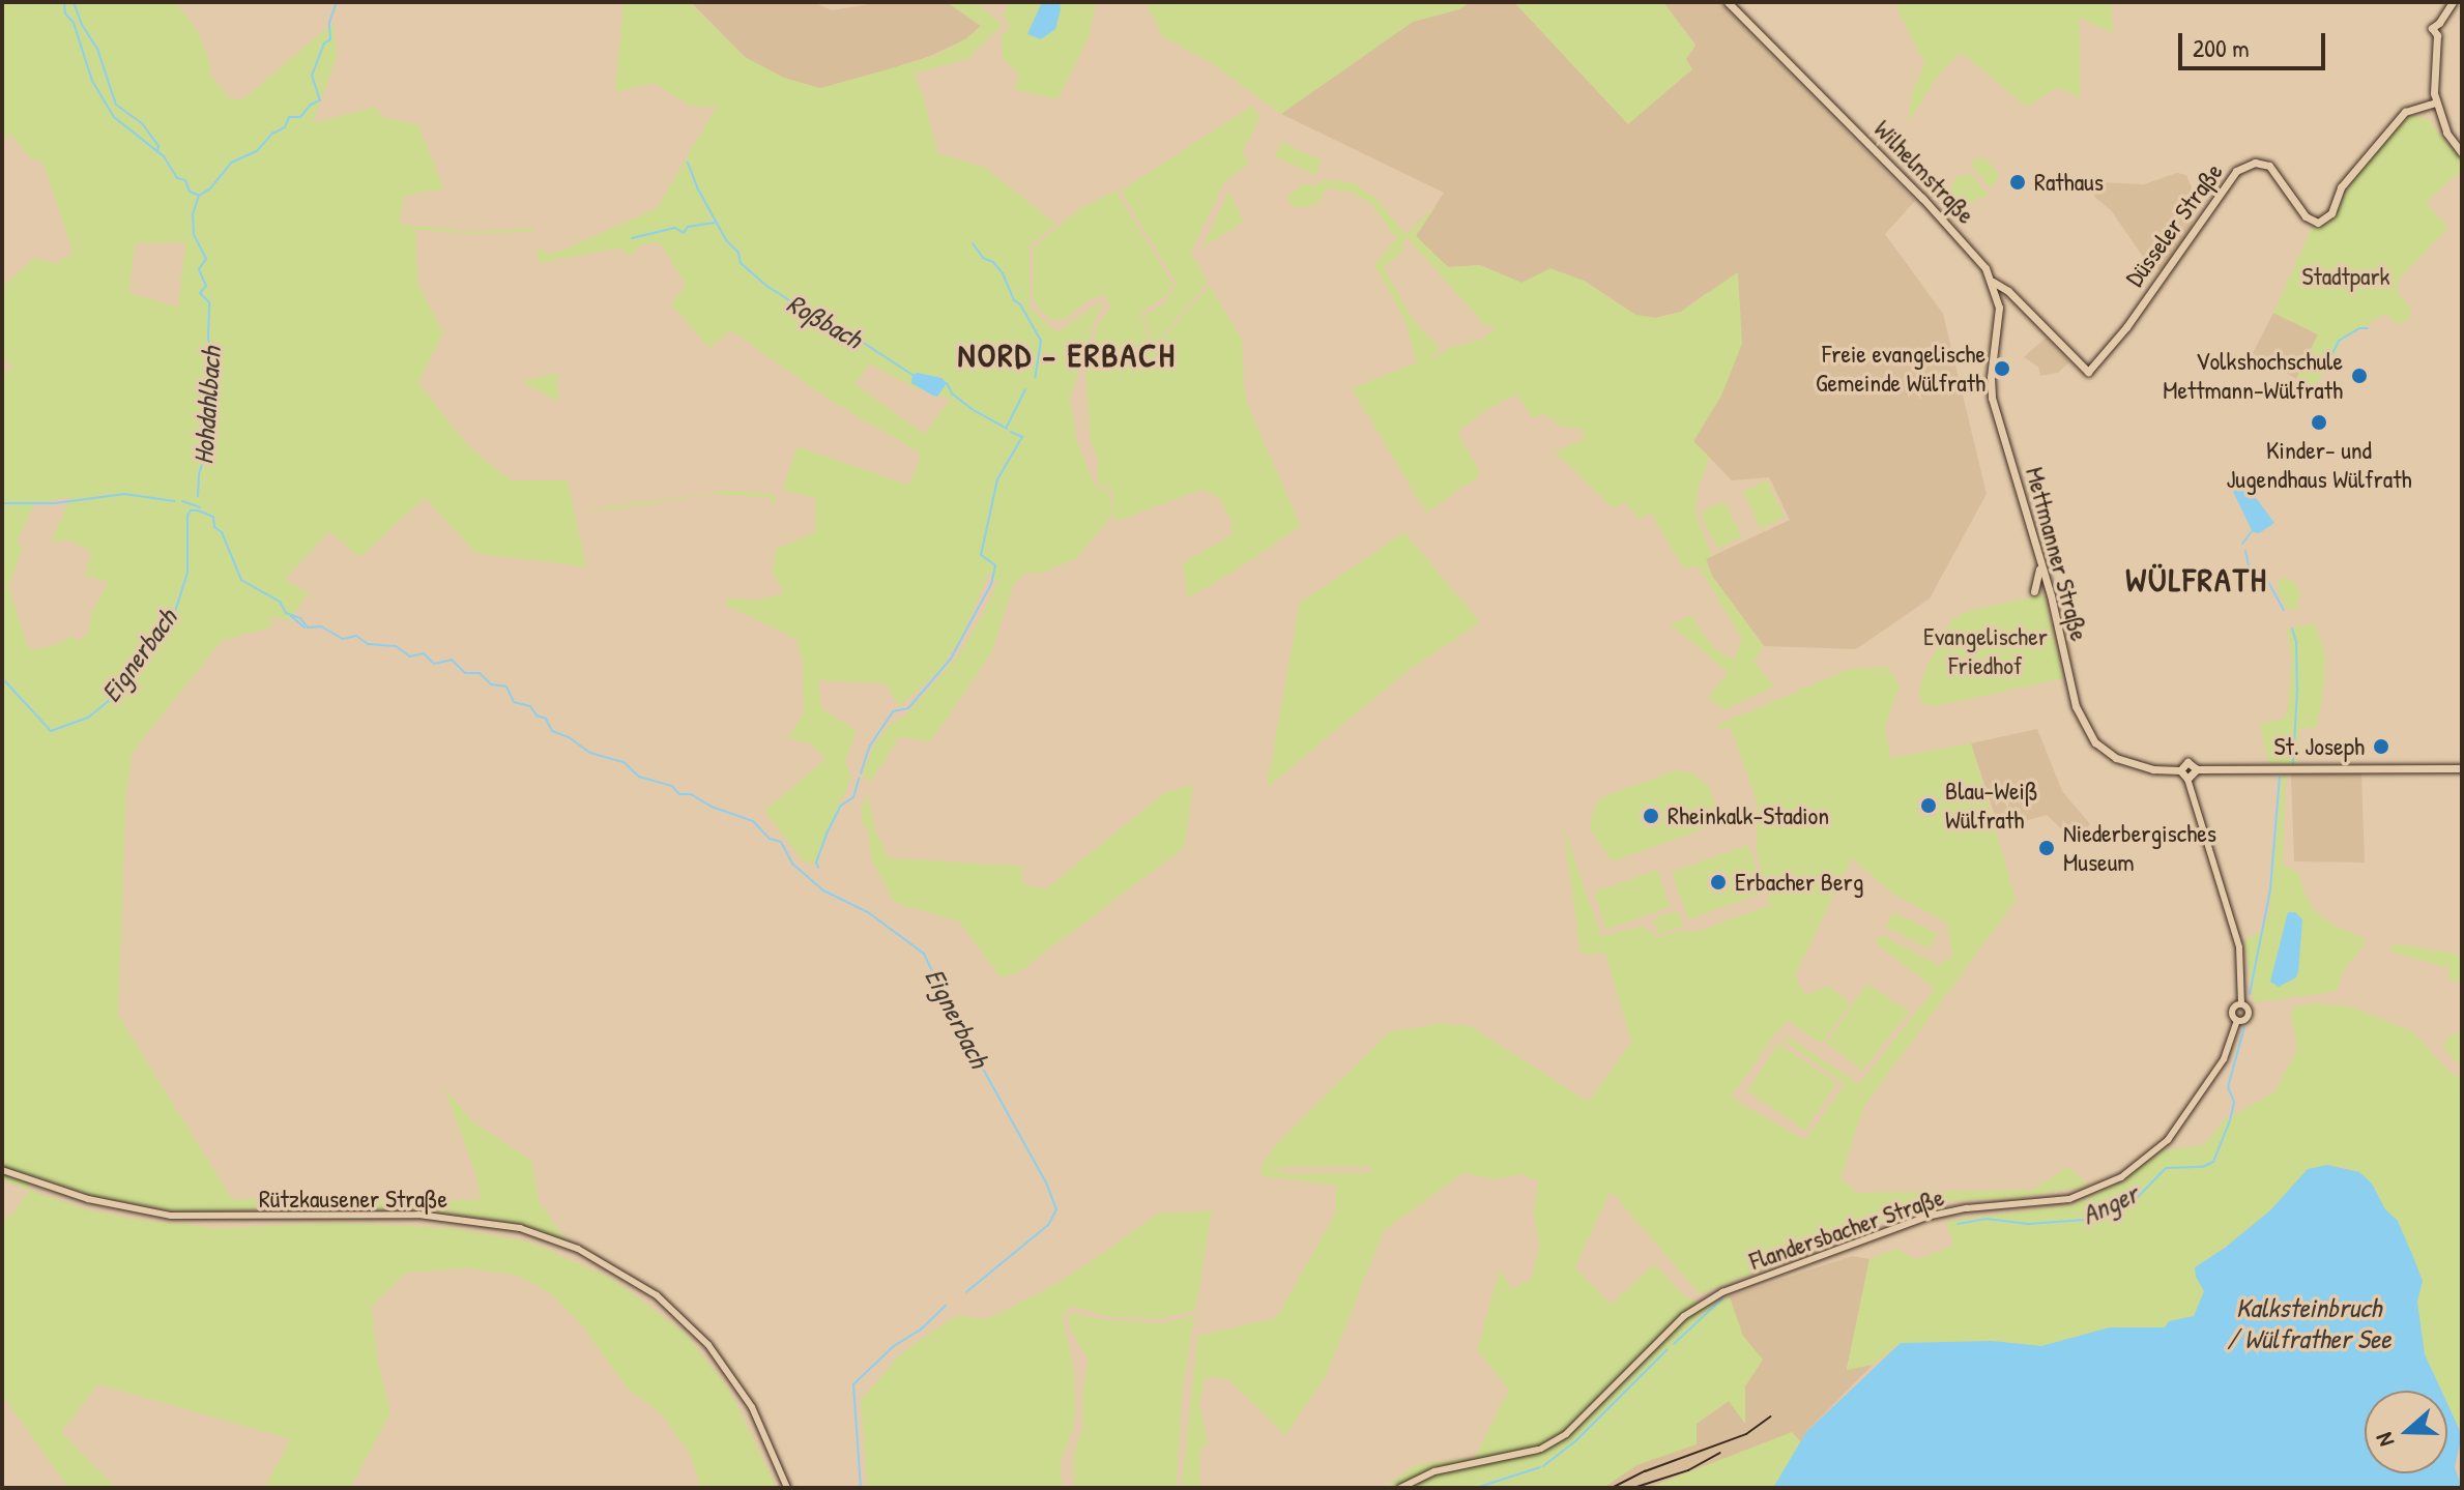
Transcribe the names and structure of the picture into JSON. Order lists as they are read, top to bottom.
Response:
{
  "streets": {
    "main road": ["Wilhelmstraße", "Düsseler Straße", "Mettmanner Straße"],
    "street": ["Rützkausener Straße", "Flandersbacher Straße"]
  },
  "crossings": [
    ["Wilhelmstraße", "Düsseler Straße"],
    ["Wilhelmstraße", "Mettmanner Straße"]
  ],
  "districts": ["NORD - ERBACH", "WÜLFRATH"],
  "water": [
    "Roßbach",
    "Hohdahlbach",
    "Eignerbach",
    "Anger",
    "Kalksteinbruch / Wülfrather See"
  ],
  "parks": ["Stadtpark", "Evangelischer Friedhof"],
  "places": [
    "Rathaus",
    "Freie evangelische Gemeinde Wülfrath",
    "Volkshochschule Mettmann-Wülfrath",
    "Kinder- und Jugendhaus Wülfrath",
    "St. Joseph",
    "Blau-Weiß Wülfrath",
    "Rheinkalk-Stadion",
    "Niederbergisches Museum",
    "Erbacher Berg"
  ],
  "scale_bar": "200 m",
  "north": "left"
}
